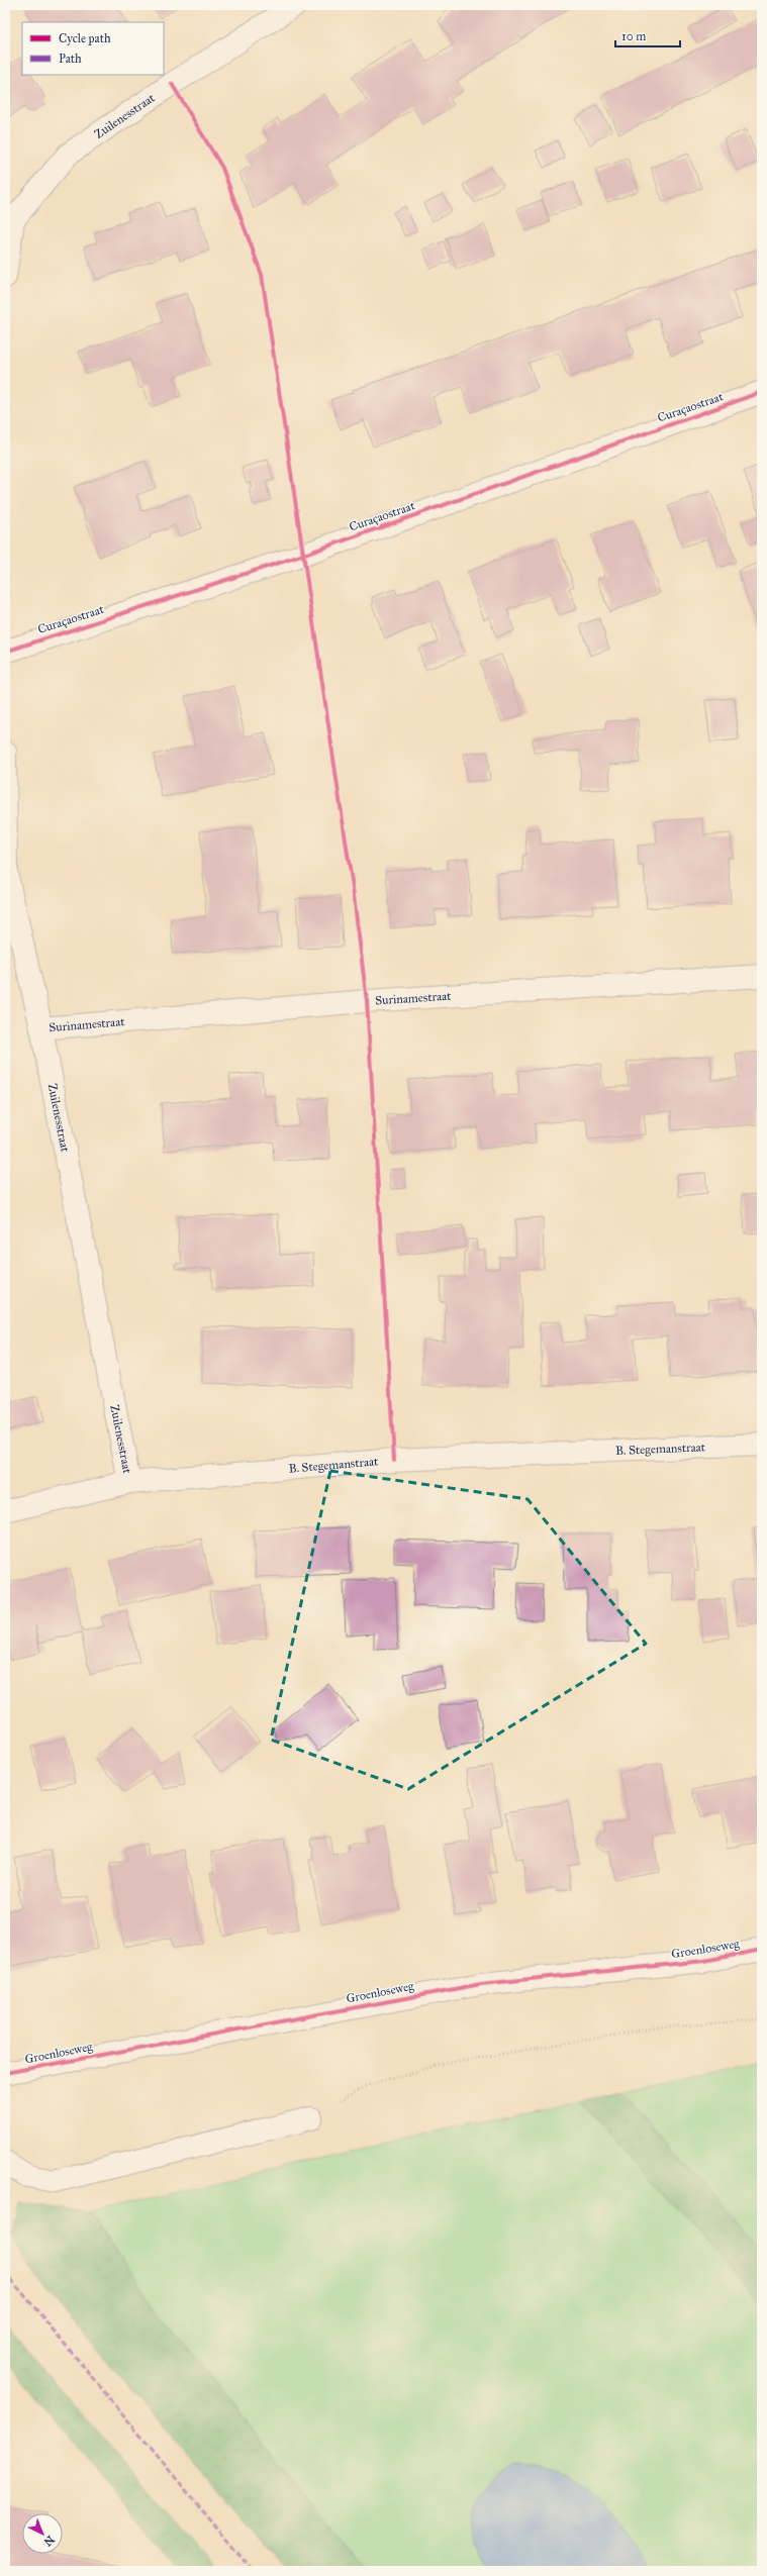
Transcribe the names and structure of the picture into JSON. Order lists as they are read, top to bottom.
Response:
{
  "streets": {
    "street": [
      "Zuilenesstraat",
      "Curaçaostraat",
      "Surinamestraat",
      "B. Stegemanstraat",
      "Groenloseweg"
    ]
  },
  "crossings": [
    ["Zuilenesstraat", "Surinamestraat"],
    ["Zuilenesstraat", "B. Stegemanstraat"]
  ],
  "legend": ["Cycle path", "Path"],
  "scale_bar": "10 m",
  "north": "bottom right"
}
